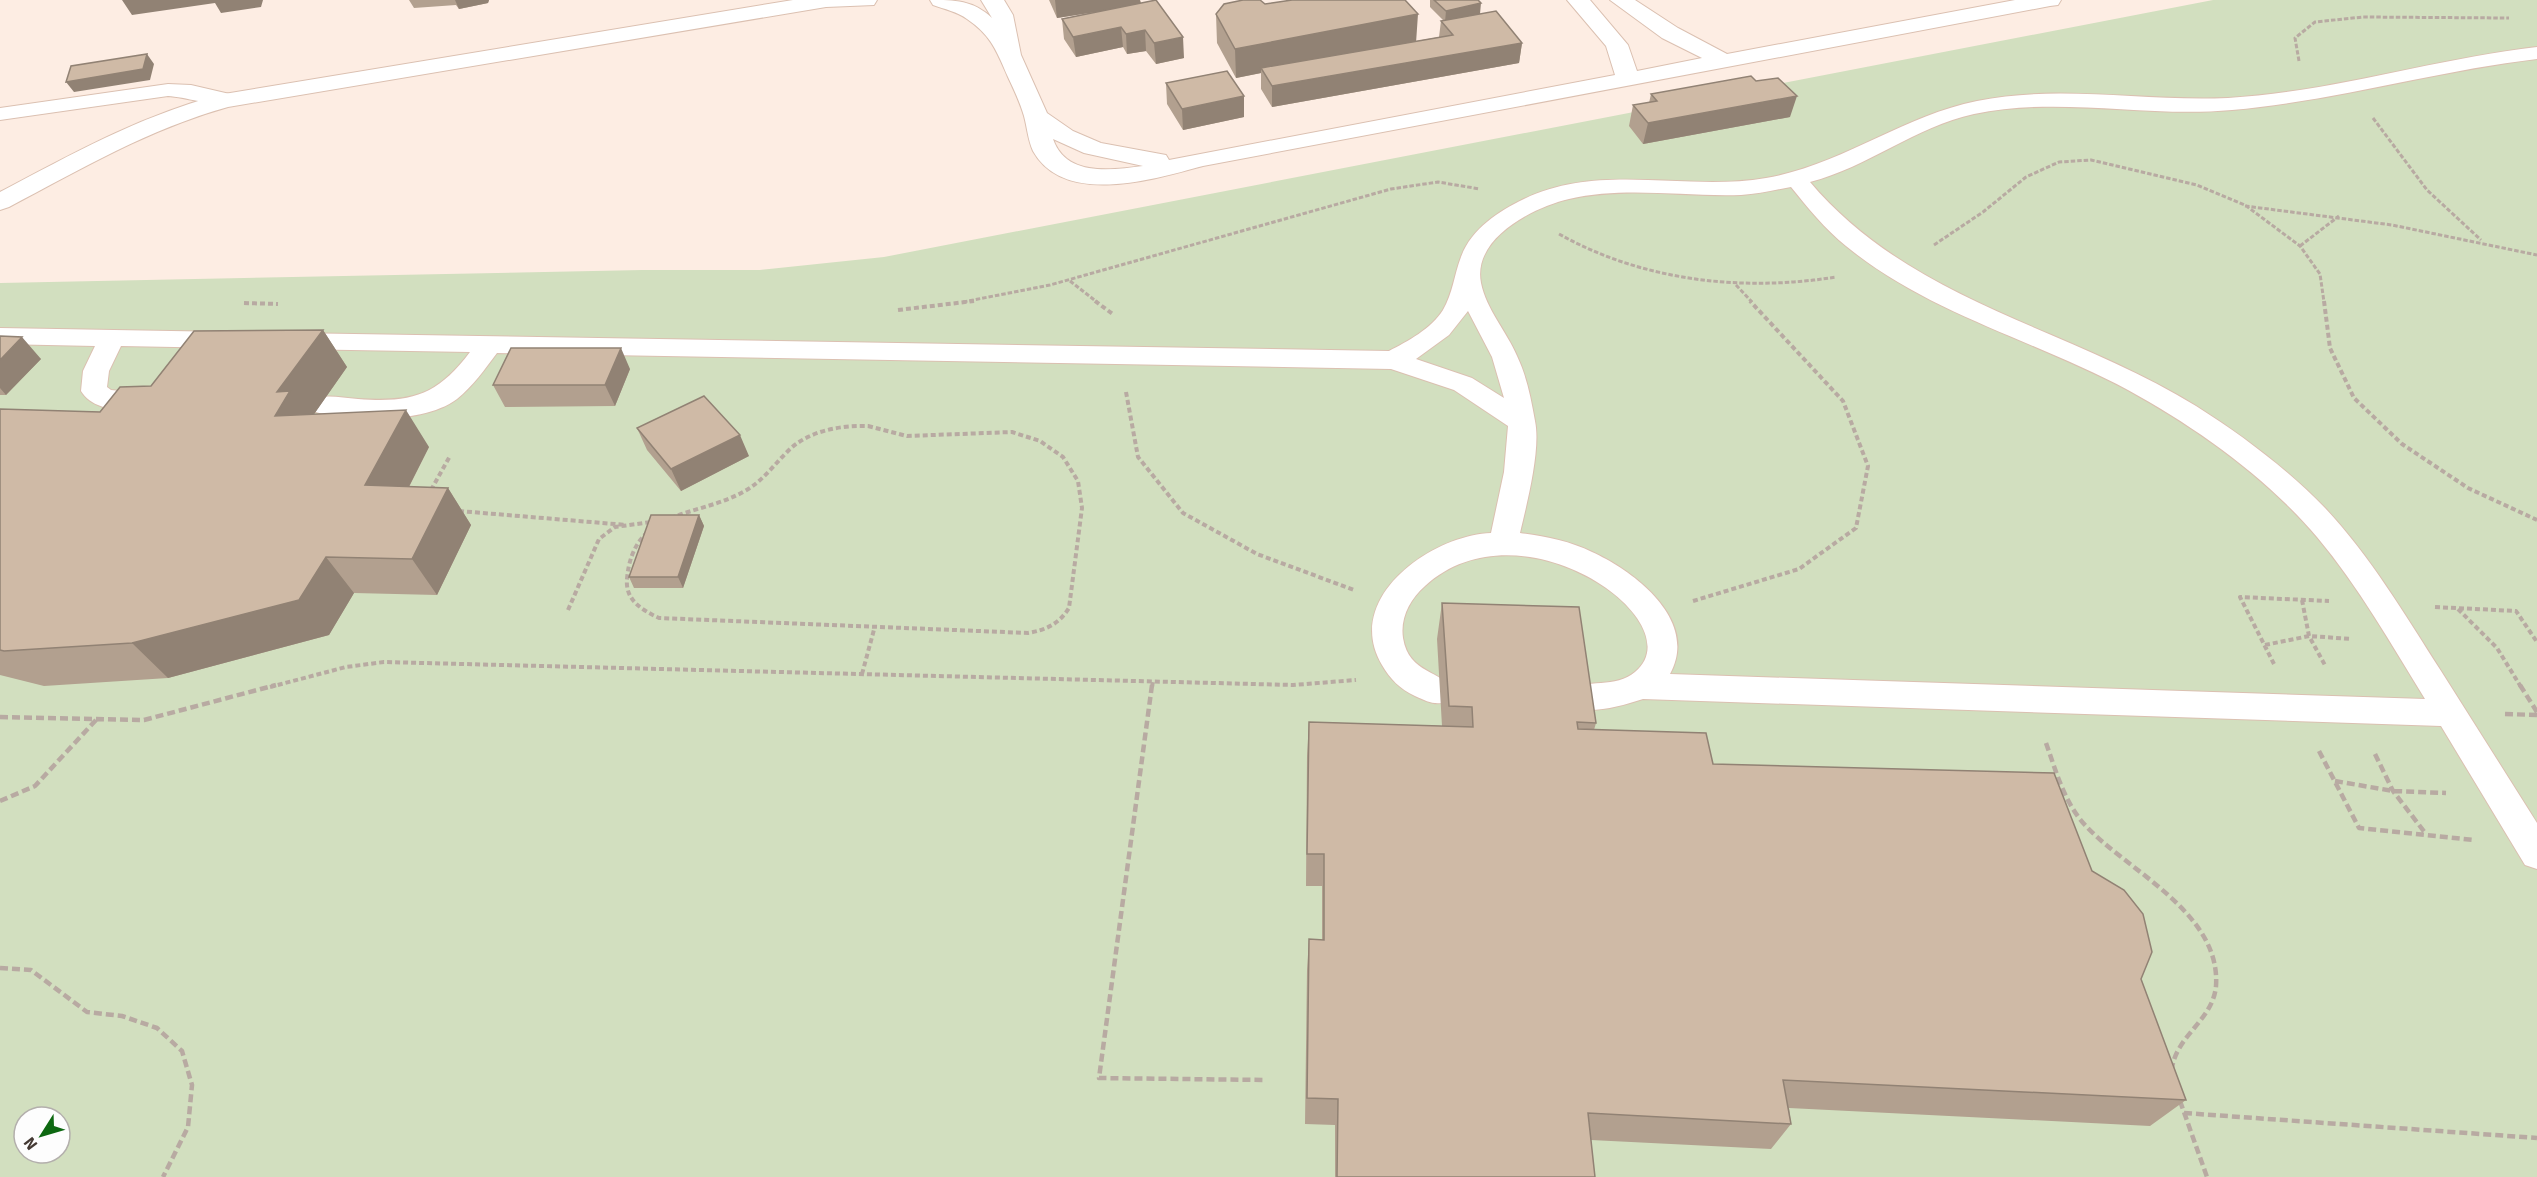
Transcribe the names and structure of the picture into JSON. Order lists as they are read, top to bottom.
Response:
{
  "north": "bottom left"
}
